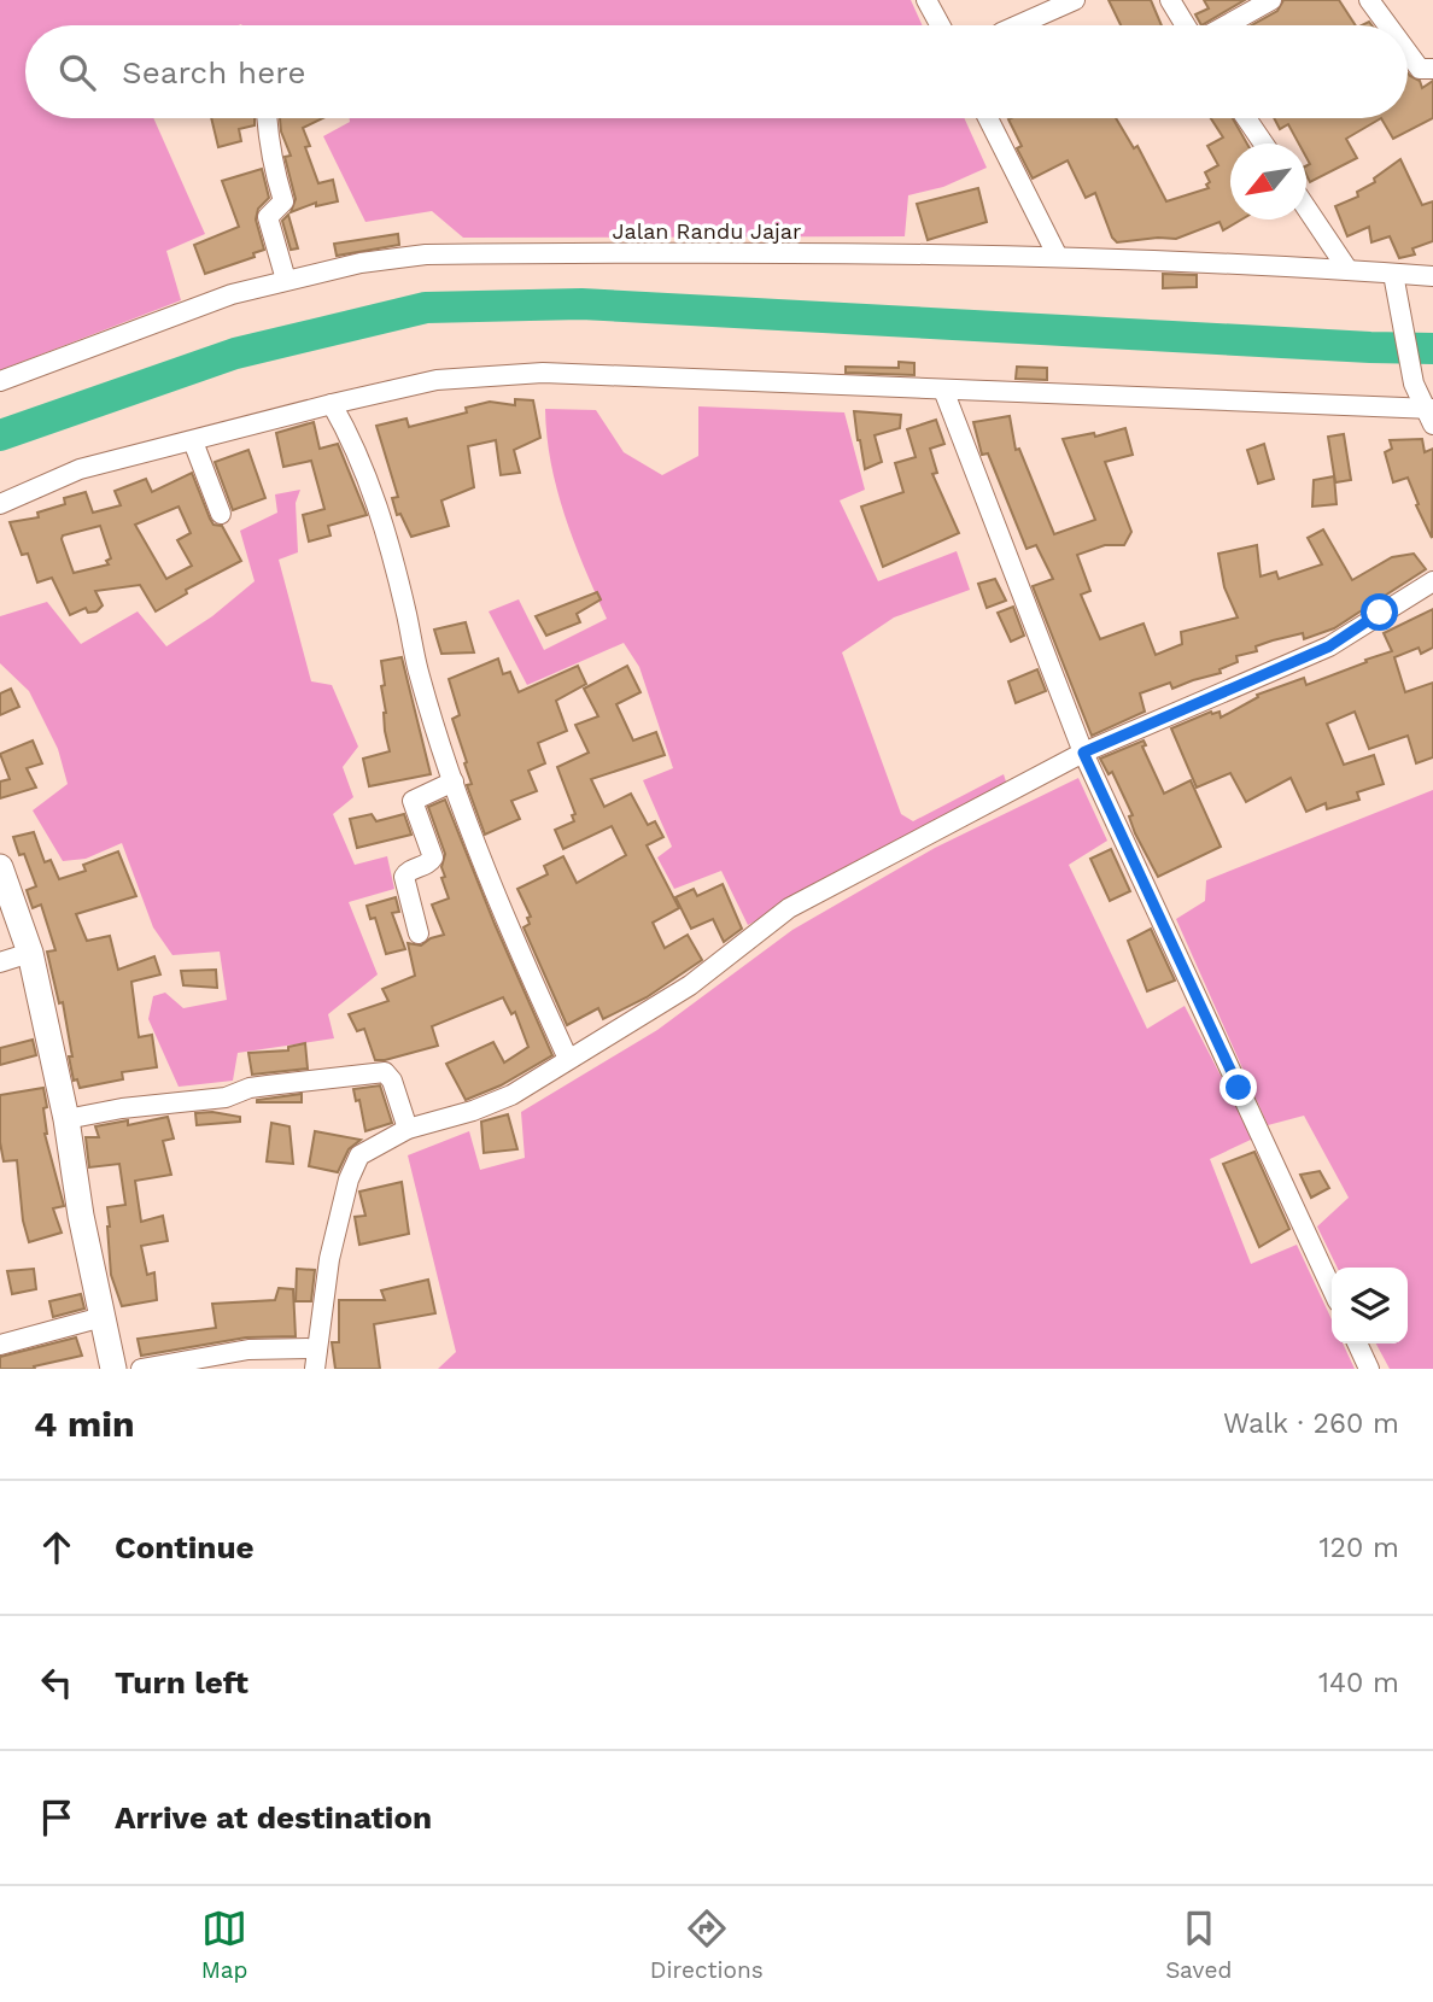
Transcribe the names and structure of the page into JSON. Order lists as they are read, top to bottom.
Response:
{
  "streets": {
    "street": ["Jalan Randu Jajar"]
  },
  "north": "bottom left",
  "page": {
    "search": "Search here",
    "heading": ["4 min", "Walk · 260 m"],
    "list": [
      ["Continue", "120 m"],
      ["Turn left", "140 m"],
      "Arrive at destination"
    ],
    "nav": ["Map", "Directions", "Saved"]
  }
}
